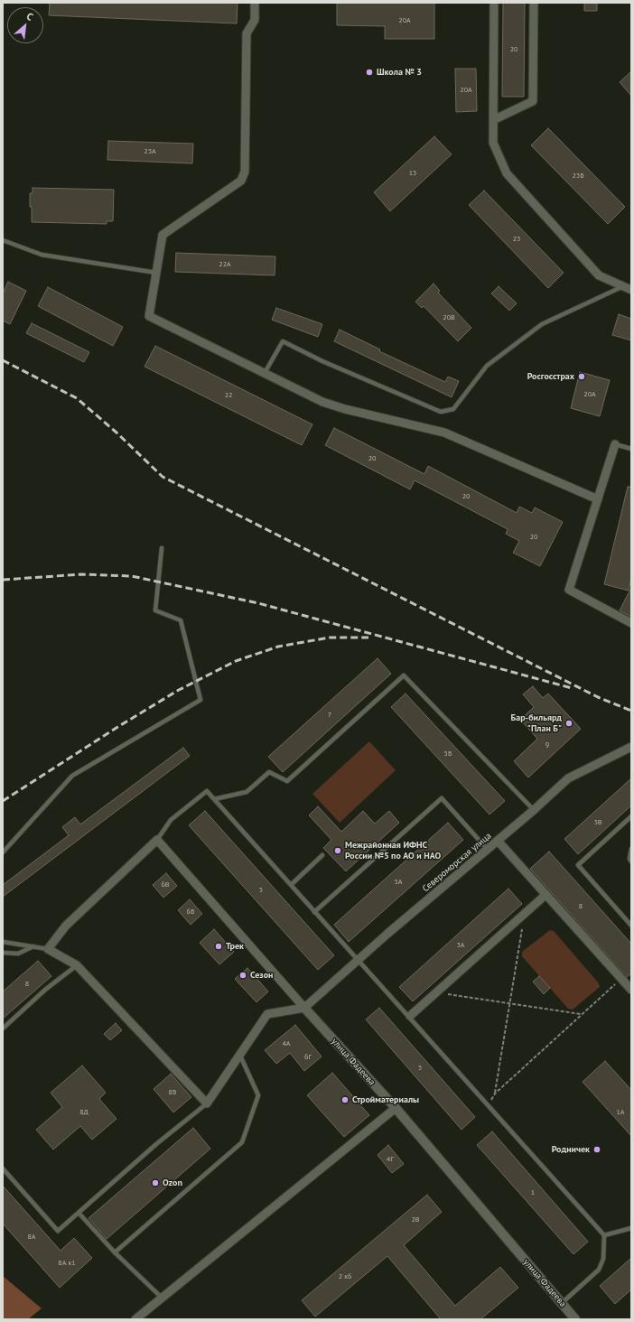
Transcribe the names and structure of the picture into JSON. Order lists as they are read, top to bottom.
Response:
{
  "streets": {
    "street": ["Североморская улица", "улица Фадеева"]
  },
  "crossings": [
    ["Североморская улица", "улица Фадеева"]
  ],
  "places": [
    "Школа № 3",
    "Росгосстрах",
    "Бар-бильярд \"План Б\"",
    "Межрайонная ИФНС России №5 по АО и НАО",
    "Трек",
    "Сезон",
    "Стройматериалы",
    "Родничек",
    "Ozon"
  ],
  "house_numbers": [
    "20А",
    "20",
    "20А",
    "23А",
    "15",
    "23Б",
    "23",
    "22А",
    "20В",
    "20А",
    "22",
    "20",
    "20",
    "20",
    "7",
    "9",
    "5Б",
    "3В",
    "5А",
    "6В",
    "5",
    "8",
    "6Б",
    "3А",
    "8",
    "4А",
    "6Г",
    "3",
    "8Б",
    "8Д",
    "1А",
    "4Г",
    "1",
    "2В",
    "8А",
    "8А к1",
    "2 к6"
  ],
  "north": "top right"
}
